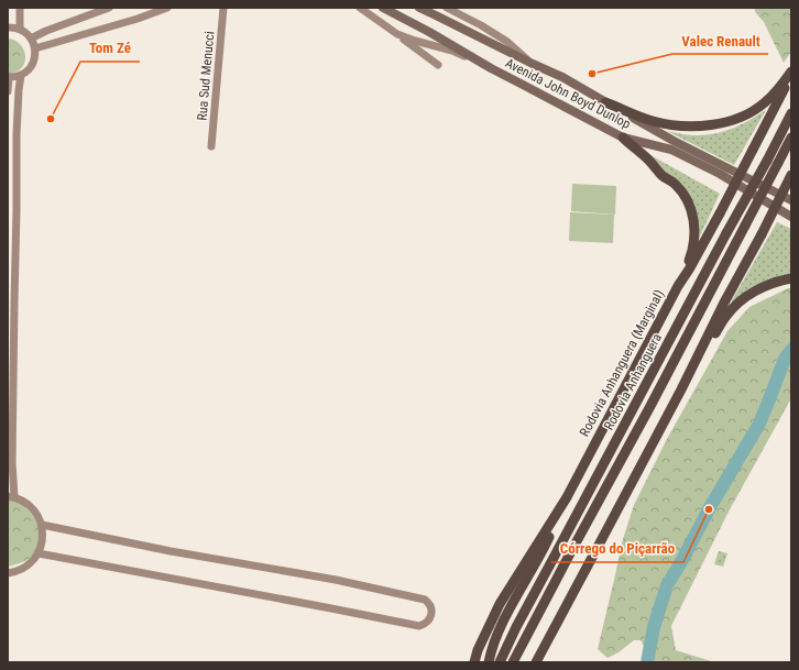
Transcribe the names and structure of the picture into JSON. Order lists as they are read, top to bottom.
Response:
{
  "streets": {
    "highway": ["Rodovia Anhanguera (Marginal)", "Rodovia Anhanguera"],
    "main road": ["Avenida John Boyd Dunlop"],
    "street": ["Rua Sud Menucci"]
  },
  "places": ["Valec Renault", "Tom Zé", "Córrego do Piçarrão"]
}
